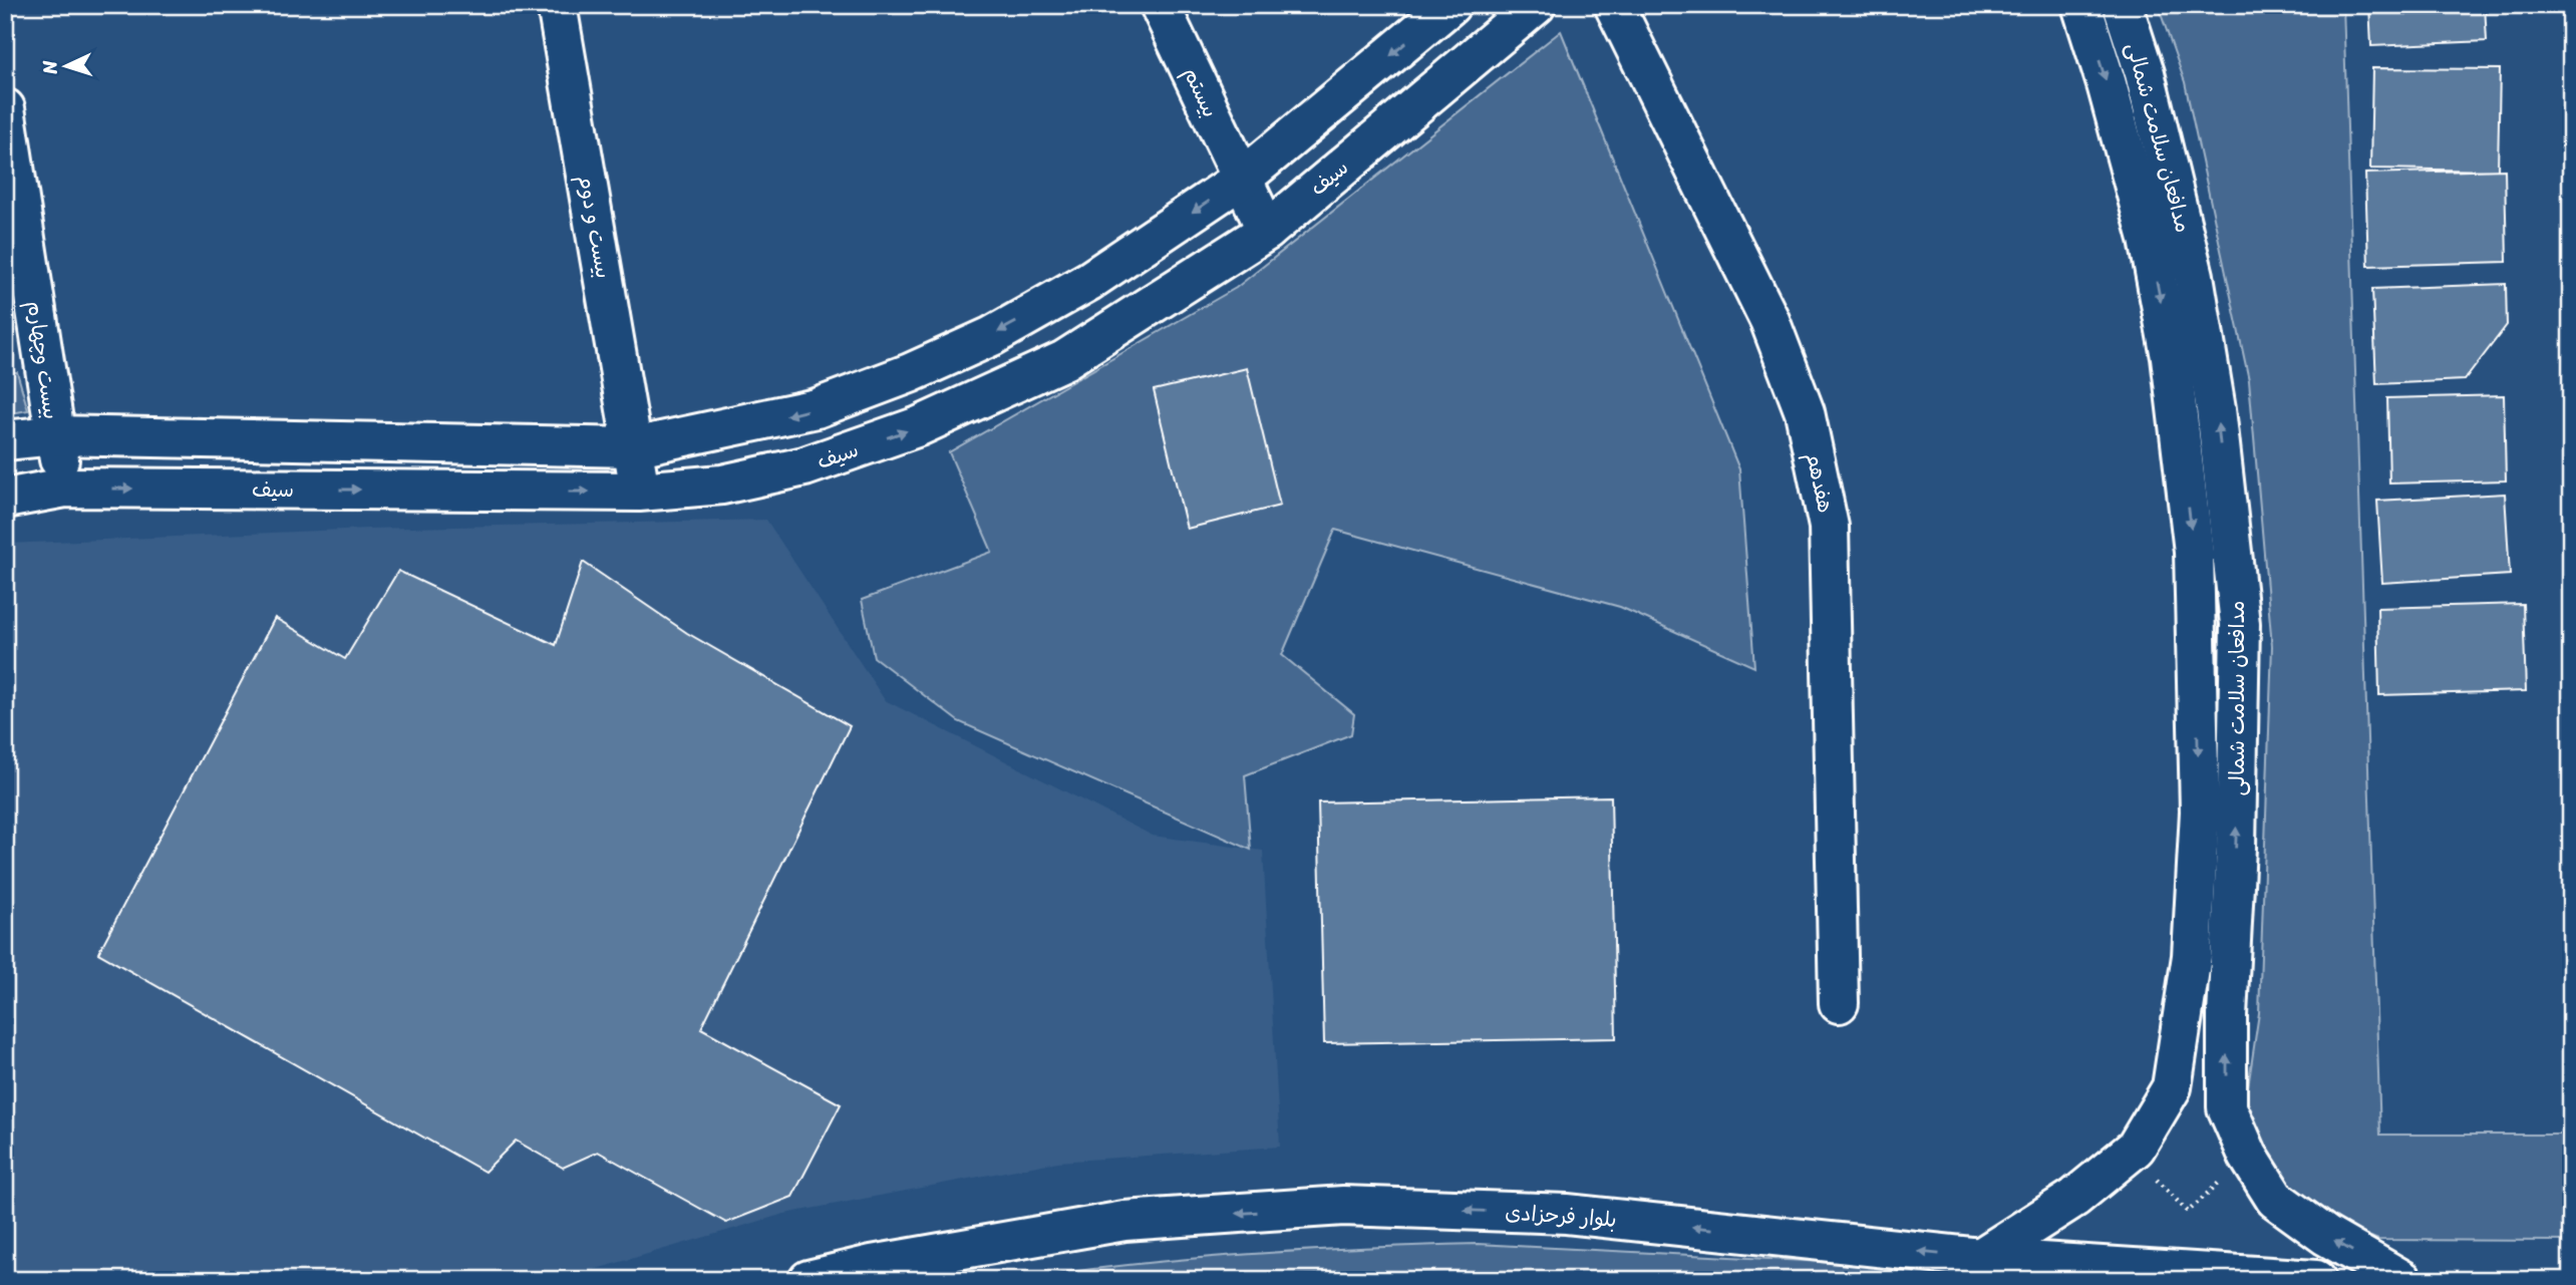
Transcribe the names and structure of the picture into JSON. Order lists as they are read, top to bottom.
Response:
{
  "streets": {
    "street": [
      "بیستم",
      "مدافعان سلامت شمالی",
      "سیف",
      "بیست و دوم",
      "بیست وچهارم",
      "هفدهم",
      "بلوار فرحزادی"
    ]
  },
  "crossings": [
    ["بیستم", "سیف"],
    ["مدافعان سلامت شمالی", "بلوار فرحزادی"],
    ["سیف", "بیست و دوم"],
    ["سیف", "بیست وچهارم"]
  ],
  "one_way": ["بلوار فرحزادی"],
  "north": "left"
}
